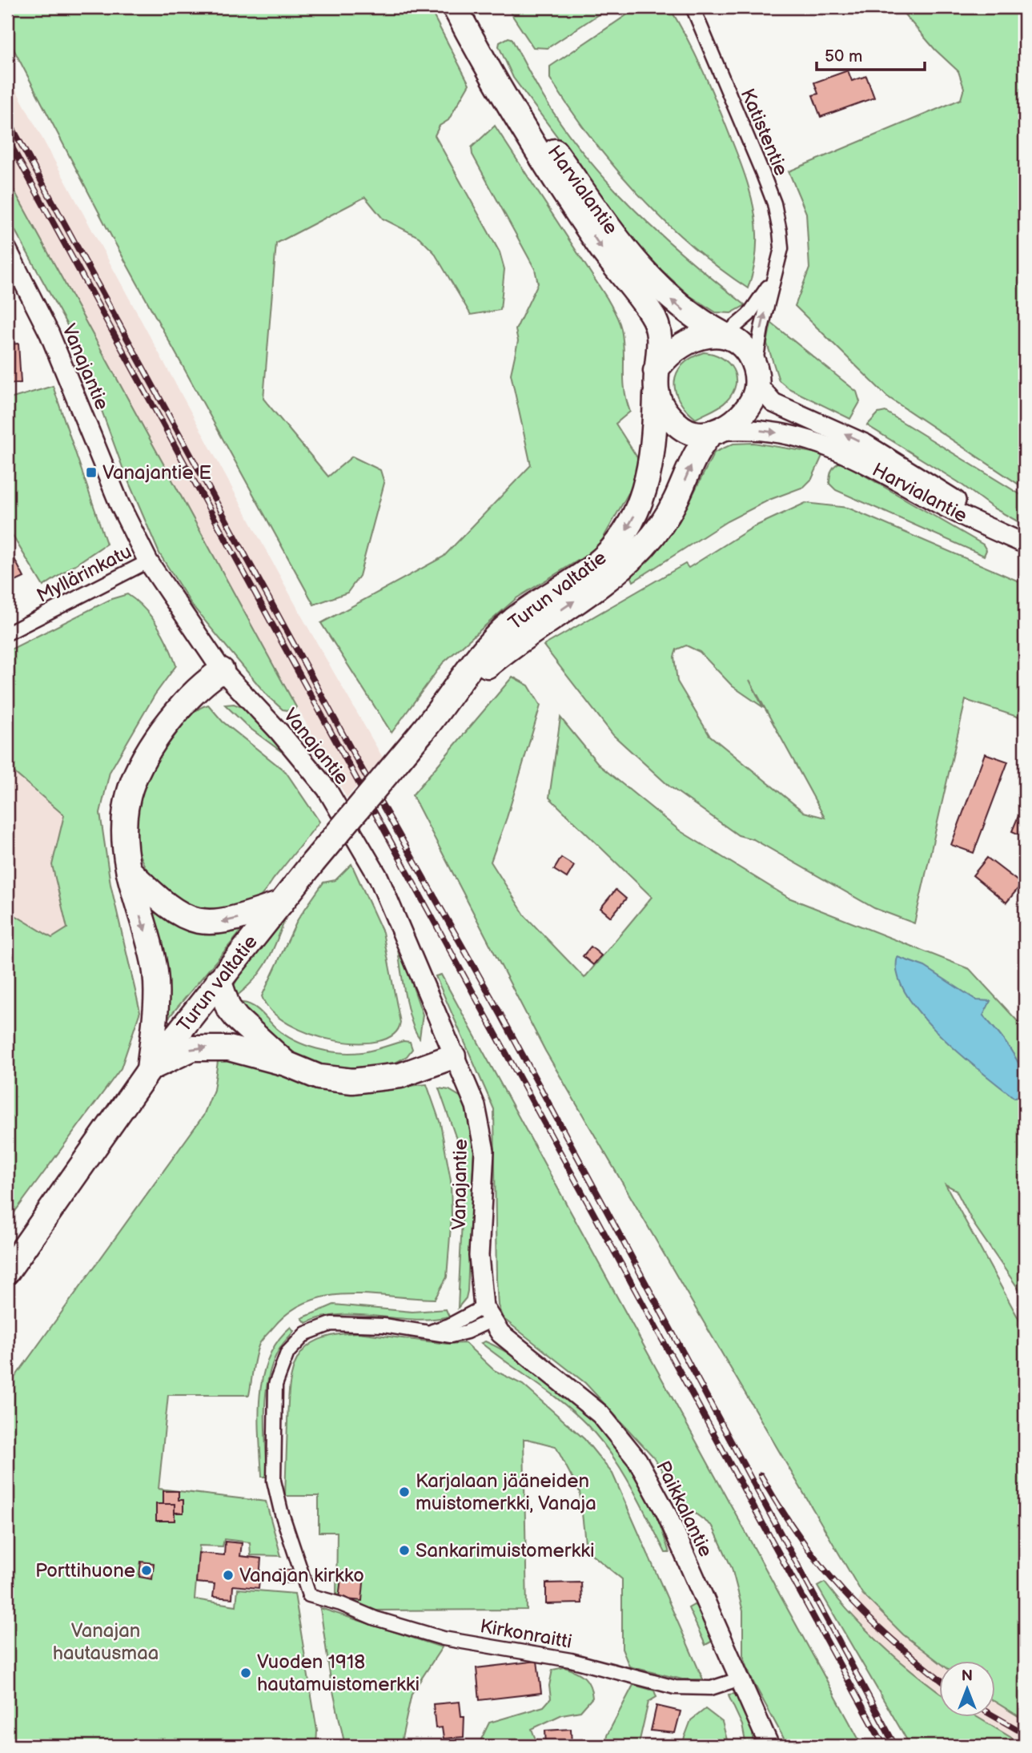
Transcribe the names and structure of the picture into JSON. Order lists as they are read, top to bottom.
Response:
{
  "streets": {
    "highway": ["Harvialantie", "Turun valtatie"],
    "street": [
      "Katistentie",
      "Vanajantie",
      "Myllärinkatu",
      "Paikkalantie",
      "Kirkonraitti"
    ]
  },
  "crossings": [
    ["Katistentie", "Harvialantie"],
    ["Katistentie", "Turun valtatie"],
    ["Harvialantie", "Turun valtatie"],
    ["Vanajantie", "Myllärinkatu"],
    ["Vanajantie", "Paikkalantie"],
    ["Vanajantie", "Kirkonraitti"],
    ["Paikkalantie", "Kirkonraitti"]
  ],
  "parks": ["Vanajan hautausmaa"],
  "places": {
    "transit": ["Vanajantie E"],
    "other": [
      "Karjalaan jääneiden muistomerkki, Vanaja",
      "Sankarimuistomerkki",
      "Porttihuone",
      "Vanajan kirkko",
      "Vuoden 1918 hautamuistomerkki"
    ]
  },
  "scale_bar": "50 m",
  "north": "top"
}
